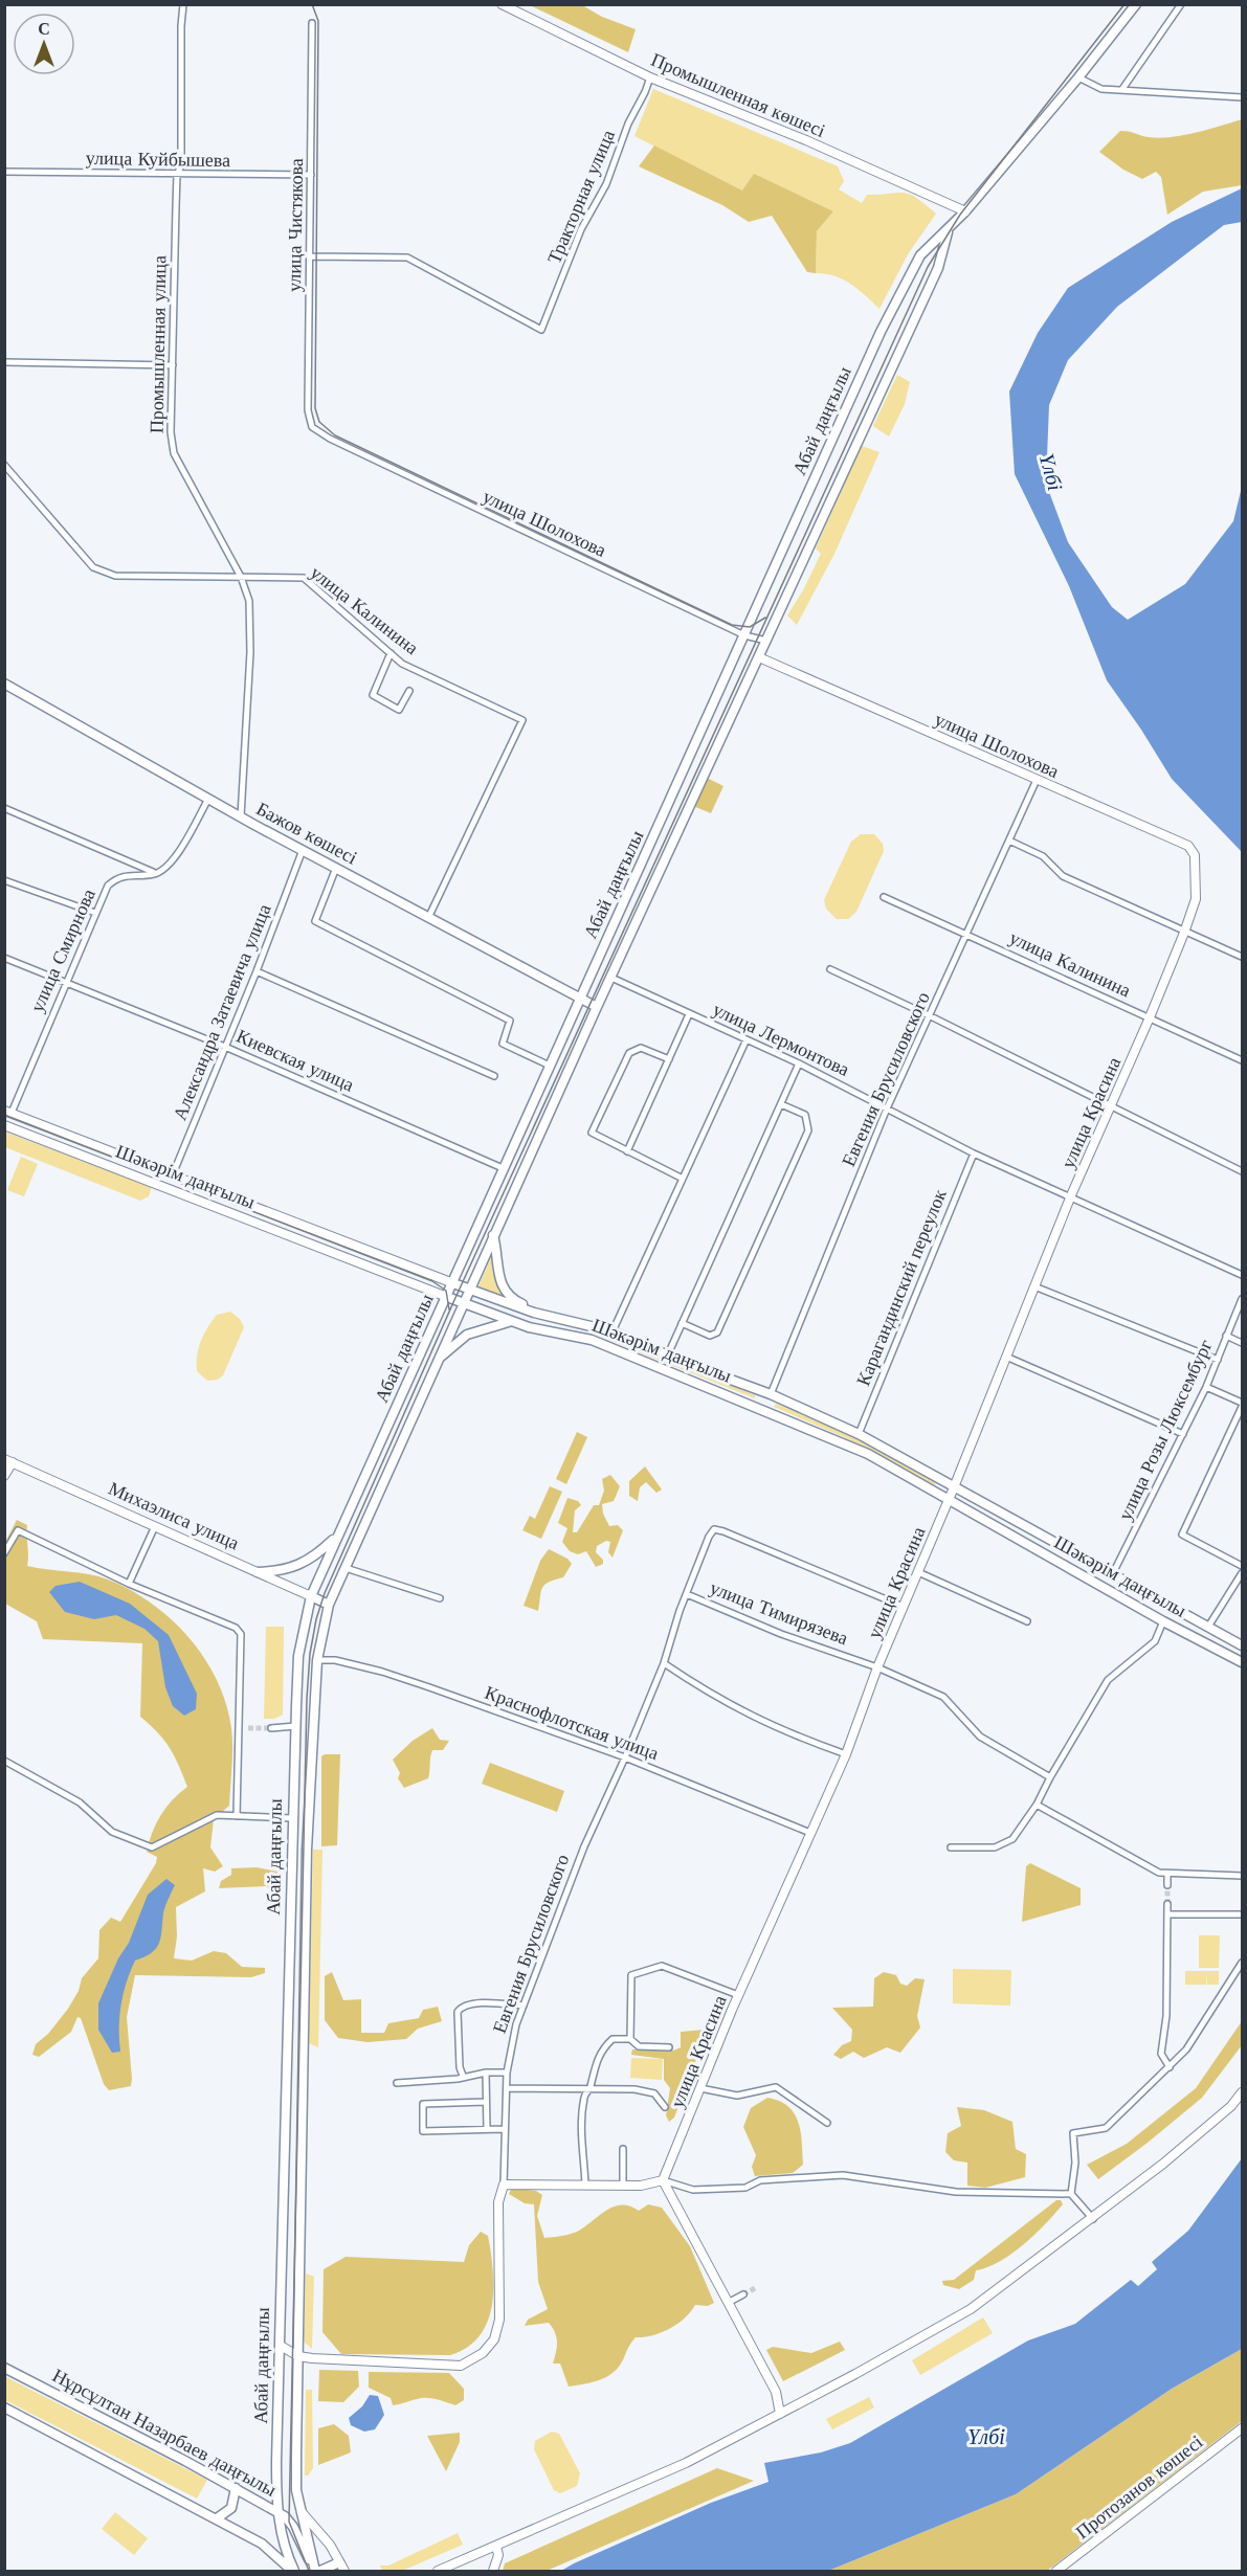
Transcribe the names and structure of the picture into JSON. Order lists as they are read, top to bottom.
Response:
{
  "streets": {
    "main road": [
      "Абай даңғылы",
      "Бажов көшесі",
      "Шәкәрім даңғылы",
      "Михаэлиса улица",
      "Нұрсұлтан Назарбаев даңғылы"
    ],
    "street": [
      "Промышленная көшесі",
      "улица Куйбышева",
      "Тракторная улица",
      "улица Чистякова",
      "Промышленная улица",
      "улица Шолохова",
      "улица Калинина",
      "улица Смирнова",
      "Александра Затаевича улица",
      "улица Лермонтова",
      "Киевская улица",
      "Евгения Брусиловского",
      "улица Красина",
      "Карагандинский переулок",
      "улица Розы Люксембург",
      "улица Тимирязева",
      "Краснофлотская улица",
      "Протозанов көшесі"
    ]
  },
  "crossings": [
    ["Промышленная көшесі", "Тракторная улица"],
    ["Промышленная көшесі", "Абай даңғылы"],
    ["улица Куйбышева", "улица Чистякова"],
    ["улица Куйбышева", "Промышленная улица"],
    ["Тракторная улица", "улица Чистякова"],
    ["улица Чистякова", "улица Шолохова"],
    ["Промышленная улица", "улица Калинина"],
    ["Промышленная улица", "Бажов көшесі"],
    ["Абай даңғылы", "улица Шолохова"],
    ["Абай даңғылы", "Бажов көшесі"],
    ["Абай даңғылы", "улица Лермонтова"],
    ["Абай даңғылы", "Киевская улица"],
    ["Абай даңғылы", "Евгения Брусиловского"],
    ["Абай даңғылы", "Шәкәрім даңғылы"],
    ["Абай даңғылы", "Михаэлиса улица"],
    ["Абай даңғылы", "Краснофлотская улица"],
    ["Абай даңғылы", "Нұрсұлтан Назарбаев даңғылы"],
    ["улица Шолохова", "Евгения Брусиловского"],
    ["улица Шолохова", "улица Красина"],
    ["улица Калинина", "Бажов көшесі"],
    ["улица Калинина", "Евгения Брусиловского"],
    ["улица Калинина", "улица Красина"],
    ["Бажов көшесі", "Александра Затаевича улица"],
    ["улица Смирнова", "Киевская улица"],
    ["улица Смирнова", "Шәкәрім даңғылы"],
    ["Александра Затаевича улица", "Киевская улица"],
    ["Александра Затаевича улица", "Шәкәрім даңғылы"],
    ["улица Лермонтова", "Евгения Брусиловского"],
    ["улица Лермонтова", "улица Красина"],
    ["улица Лермонтова", "Карагандинский переулок"],
    ["Евгения Брусиловского", "улица Красина"],
    ["Евгения Брусиловского", "Шәкәрім даңғылы"],
    ["Евгения Брусиловского", "улица Тимирязева"],
    ["Евгения Брусиловского", "Краснофлотская улица"],
    ["улица Красина", "Шәкәрім даңғылы"],
    ["улица Красина", "улица Тимирязева"],
    ["улица Красина", "Краснофлотская улица"],
    ["Шәкәрім даңғылы", "Карагандинский переулок"],
    ["Шәкәрім даңғылы", "улица Розы Люксембург"]
  ],
  "water": ["Үлбі"],
  "north": "top"
}
